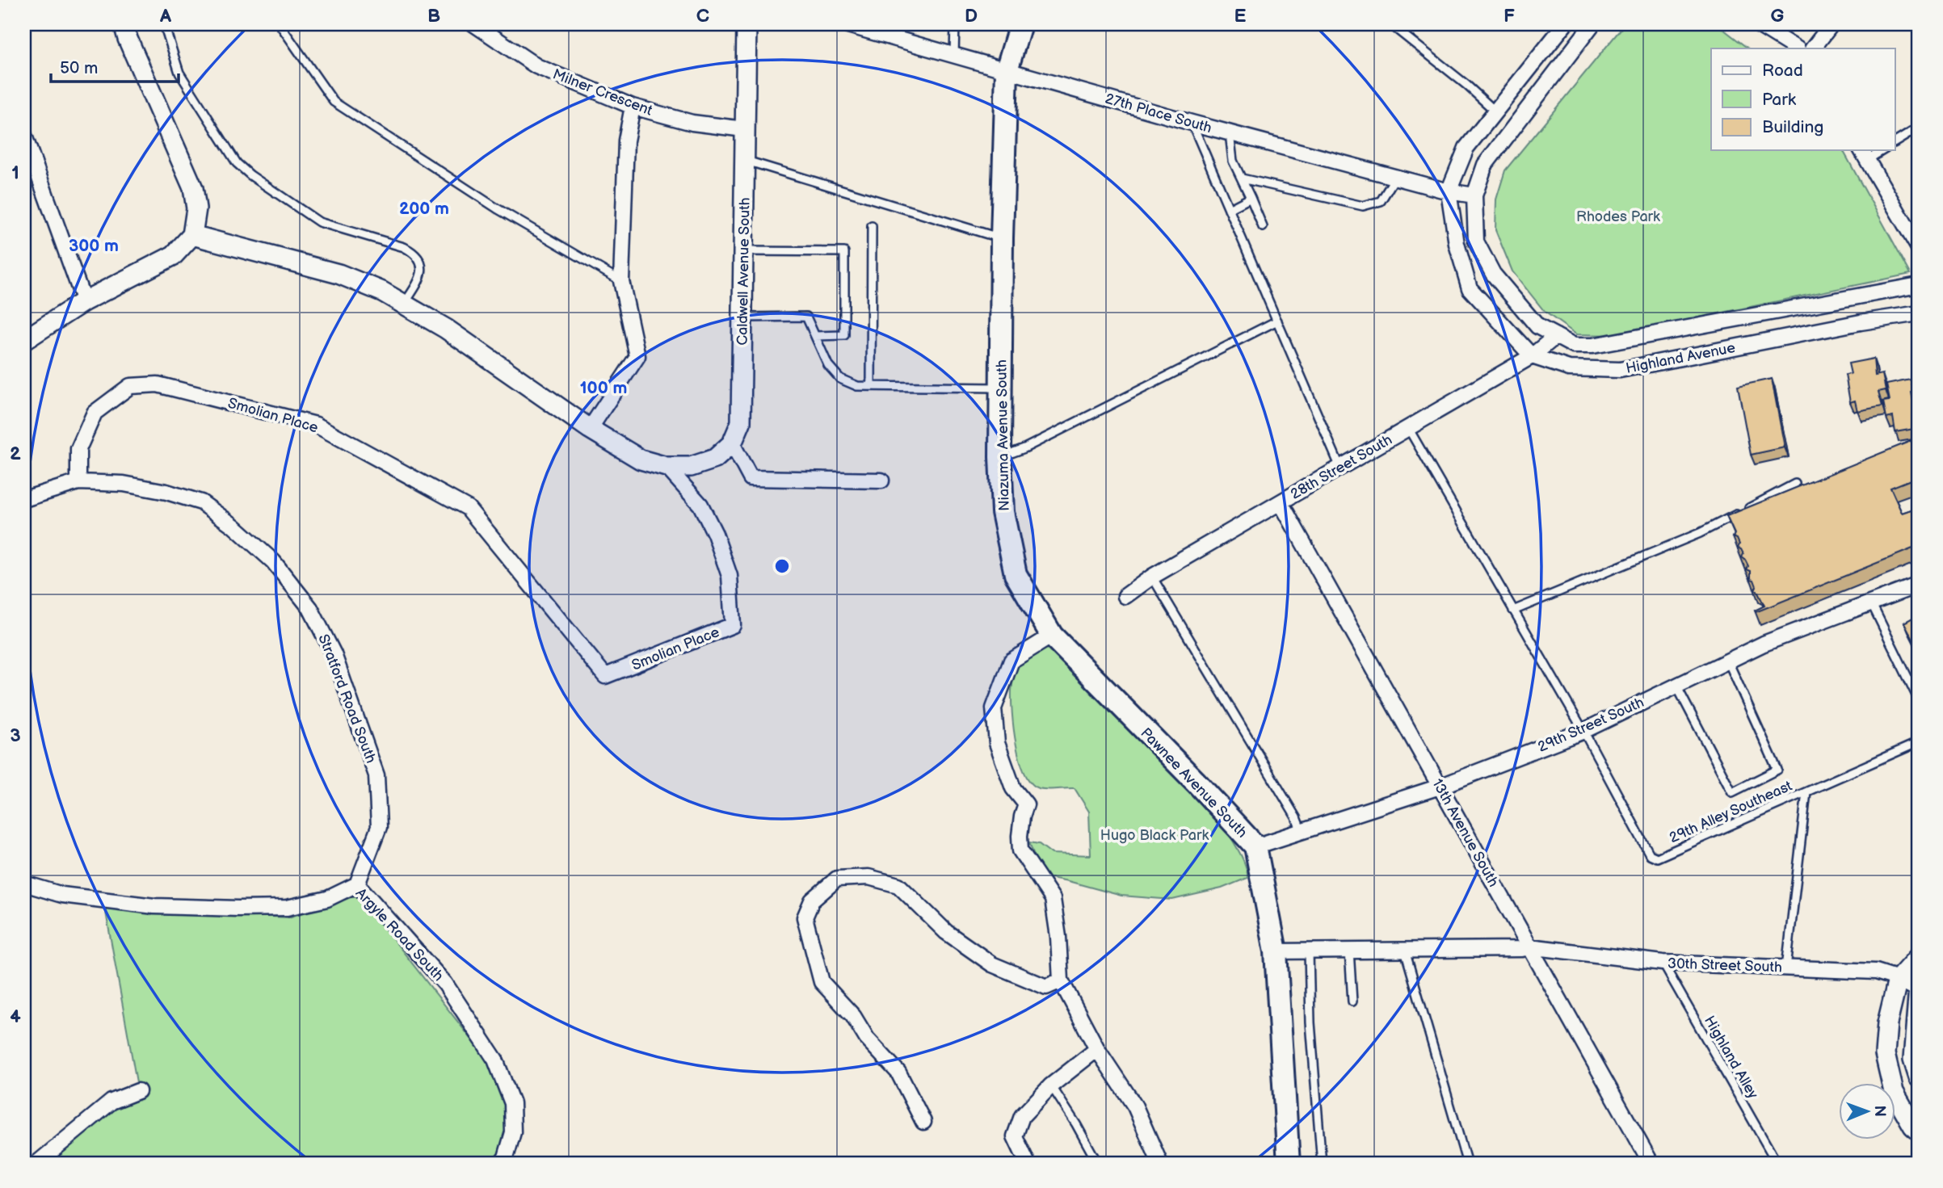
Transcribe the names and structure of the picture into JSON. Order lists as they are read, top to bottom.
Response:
{
  "streets": {
    "main road": ["Niazuma Avenue South", "Pawnee Avenue South"],
    "street": [
      "Milner Crescent",
      "27th Place South",
      "Caldwell Avenue South",
      "Highland Avenue",
      "Smolian Place",
      "28th Street South",
      "Stratford Road South",
      "29th Street South",
      "13th Avenue South",
      "Argyle Road South",
      "30th Street South"
    ],
    "lane": ["29th Alley Southeast", "Highland Alley"]
  },
  "crossings": [
    ["Milner Crescent", "Caldwell Avenue South"],
    ["27th Place South", "Highland Avenue"],
    ["27th Place South", "Niazuma Avenue South"],
    ["Highland Avenue", "28th Street South"],
    ["Smolian Place", "Stratford Road South"],
    ["Niazuma Avenue South", "Pawnee Avenue South"],
    ["28th Street South", "29th Alley Southeast"],
    ["28th Street South", "13th Avenue South"],
    ["Stratford Road South", "Argyle Road South"],
    ["29th Street South", "Pawnee Avenue South"],
    ["29th Street South", "29th Alley Southeast"],
    ["29th Street South", "13th Avenue South"],
    ["Pawnee Avenue South", "30th Street South"],
    ["13th Avenue South", "30th Street South"],
    ["30th Street South", "Highland Alley"]
  ],
  "parks": ["Rhodes Park", "Hugo Black Park"],
  "legend": ["Road", "Park", "Building"],
  "scale_bar": "50 m",
  "north": "right",
  "grid": {
    "columns": [
      "A",
      "B",
      "C",
      "D",
      "E",
      "F",
      "G"
    ],
    "rows": [
      "1",
      "2",
      "3",
      "4"
    ]
  },
  "rings": ["200 m", "300 m", "100 m"]
}
